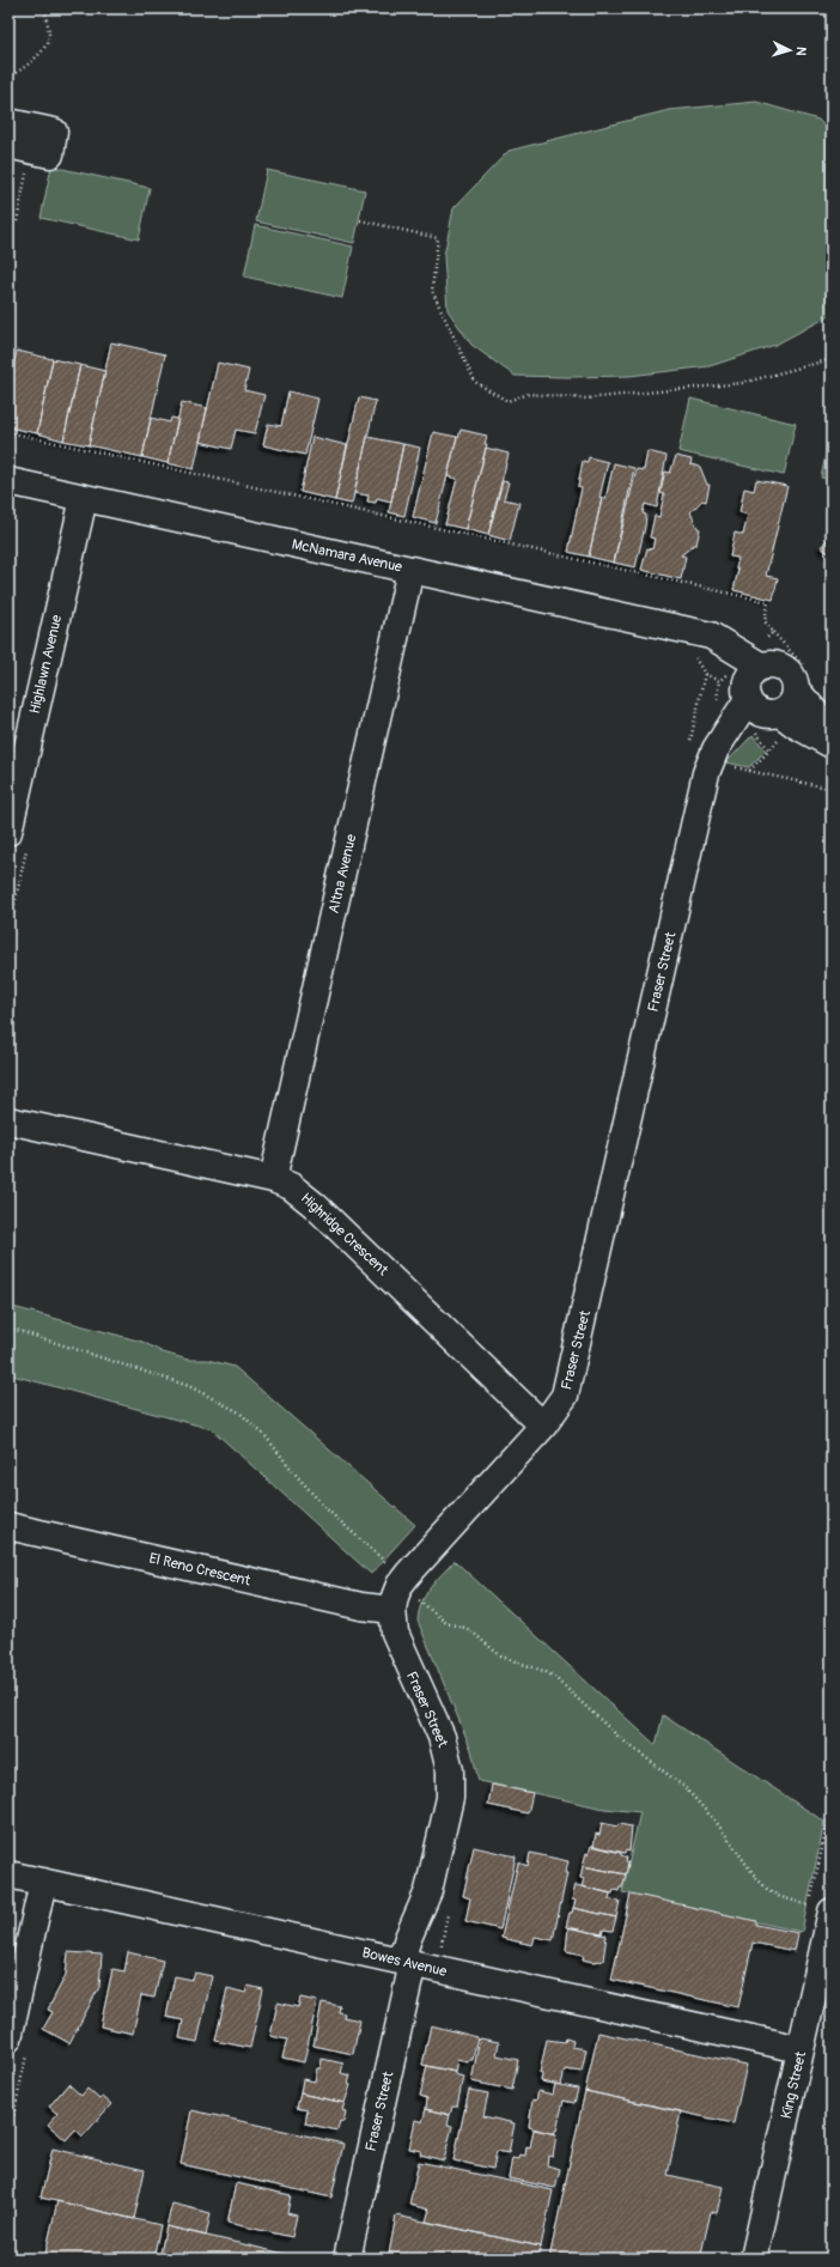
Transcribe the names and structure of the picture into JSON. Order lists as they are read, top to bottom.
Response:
{
  "streets": {
    "street": [
      "McNamara Avenue",
      "Highlawn Avenue",
      "Altna Avenue",
      "Fraser Street",
      "Highridge Crescent",
      "El Reno Crescent",
      "Bowes Avenue",
      "King Street"
    ]
  },
  "crossings": [
    ["McNamara Avenue", "Highlawn Avenue"],
    ["McNamara Avenue", "Altna Avenue"],
    ["McNamara Avenue", "Fraser Street"],
    ["Altna Avenue", "Highridge Crescent"],
    ["Fraser Street", "Highridge Crescent"],
    ["Fraser Street", "El Reno Crescent"],
    ["Fraser Street", "Bowes Avenue"],
    ["Bowes Avenue", "King Street"]
  ],
  "north": "right"
}
